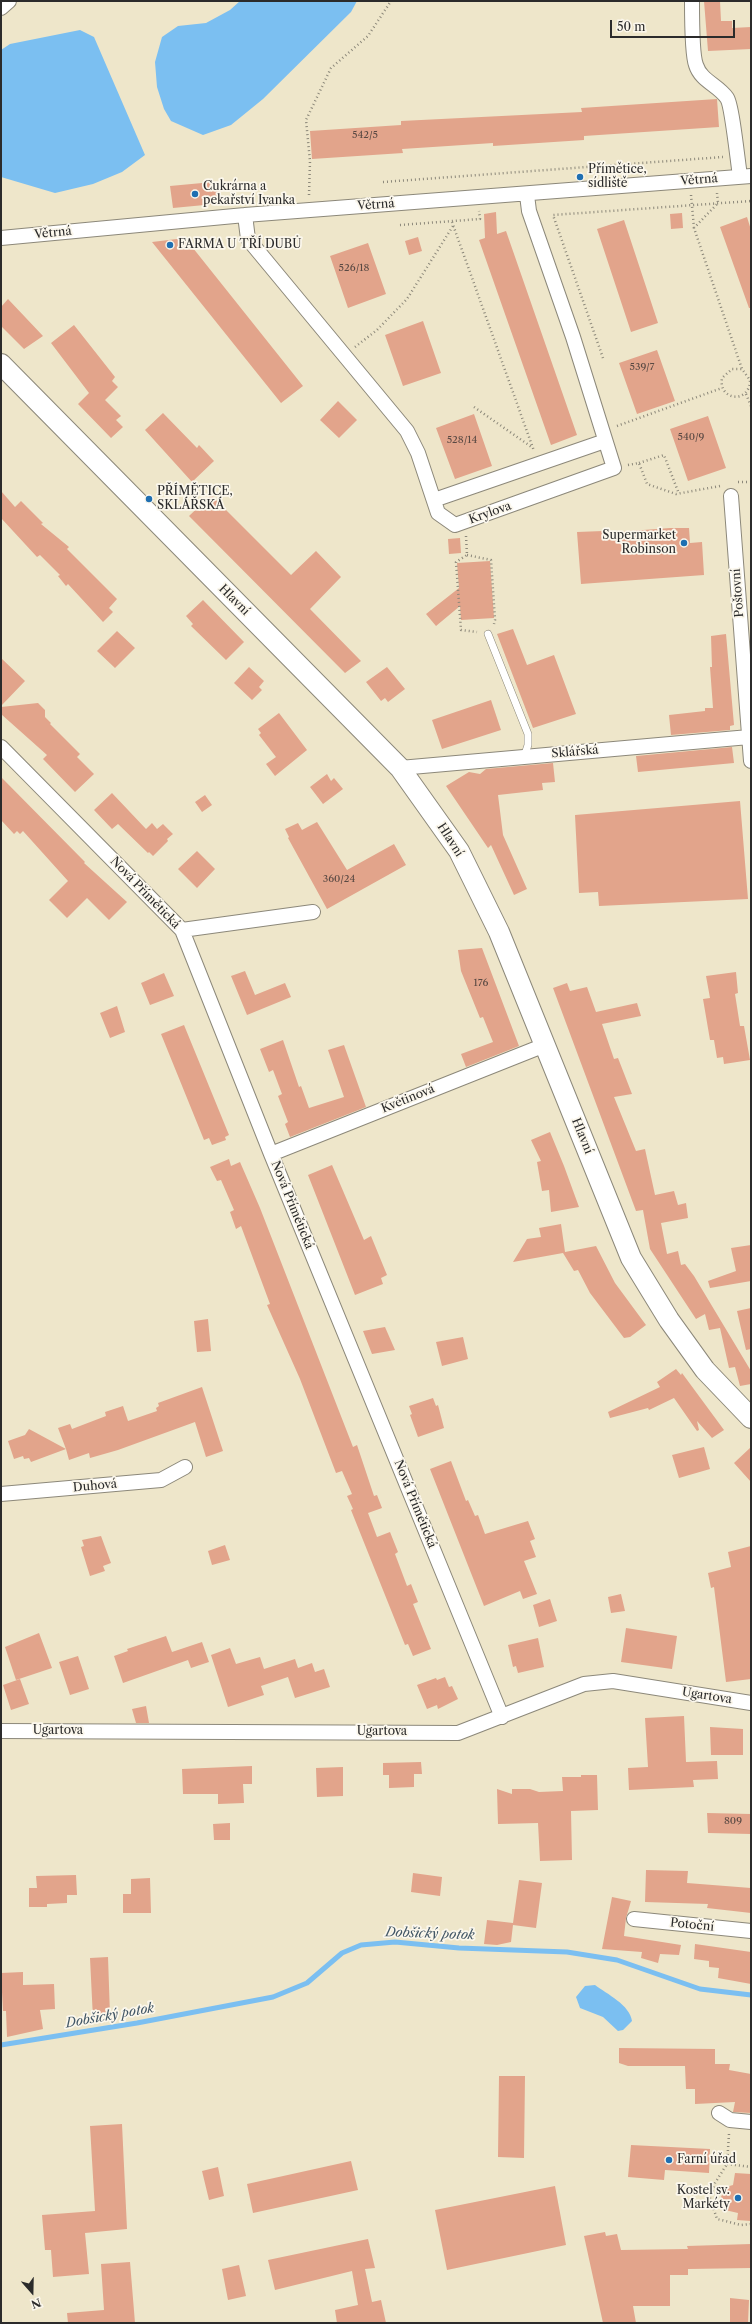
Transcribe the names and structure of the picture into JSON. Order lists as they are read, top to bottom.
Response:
{
  "streets": {
    "main road": ["Hlavní"],
    "street": [
      "Větrná",
      "Krylova",
      "Poštovní",
      "Sklářská",
      "Nová Přímětická",
      "Květinová",
      "Duhová",
      "Ugartova",
      "Potoční"
    ]
  },
  "crossings": [
    ["Větrná", "Krylova"],
    ["Poštovní", "Sklářská"],
    ["Hlavní", "Sklářská"],
    ["Hlavní", "Květinová"],
    ["Nová Přímětická", "Květinová"],
    ["Nová Přímětická", "Ugartova"]
  ],
  "water": ["Dobšický potok"],
  "places": [
    "Přímětice, sídliště",
    "Cukrárna a pekařství Ivanka",
    "FARMA U TŘÍ DUBŮ",
    "PŘÍMĚTICE, SKLÁŘSKÁ",
    "Supermarket Robinson",
    "Farní úřad",
    "Kostel sv. Markéty"
  ],
  "house_numbers": [
    "542/5",
    "526/18",
    "539/7",
    "540/9",
    "528/14",
    "360/24",
    "176",
    "809"
  ],
  "scale_bar": "50 m",
  "north": "bottom"
}
